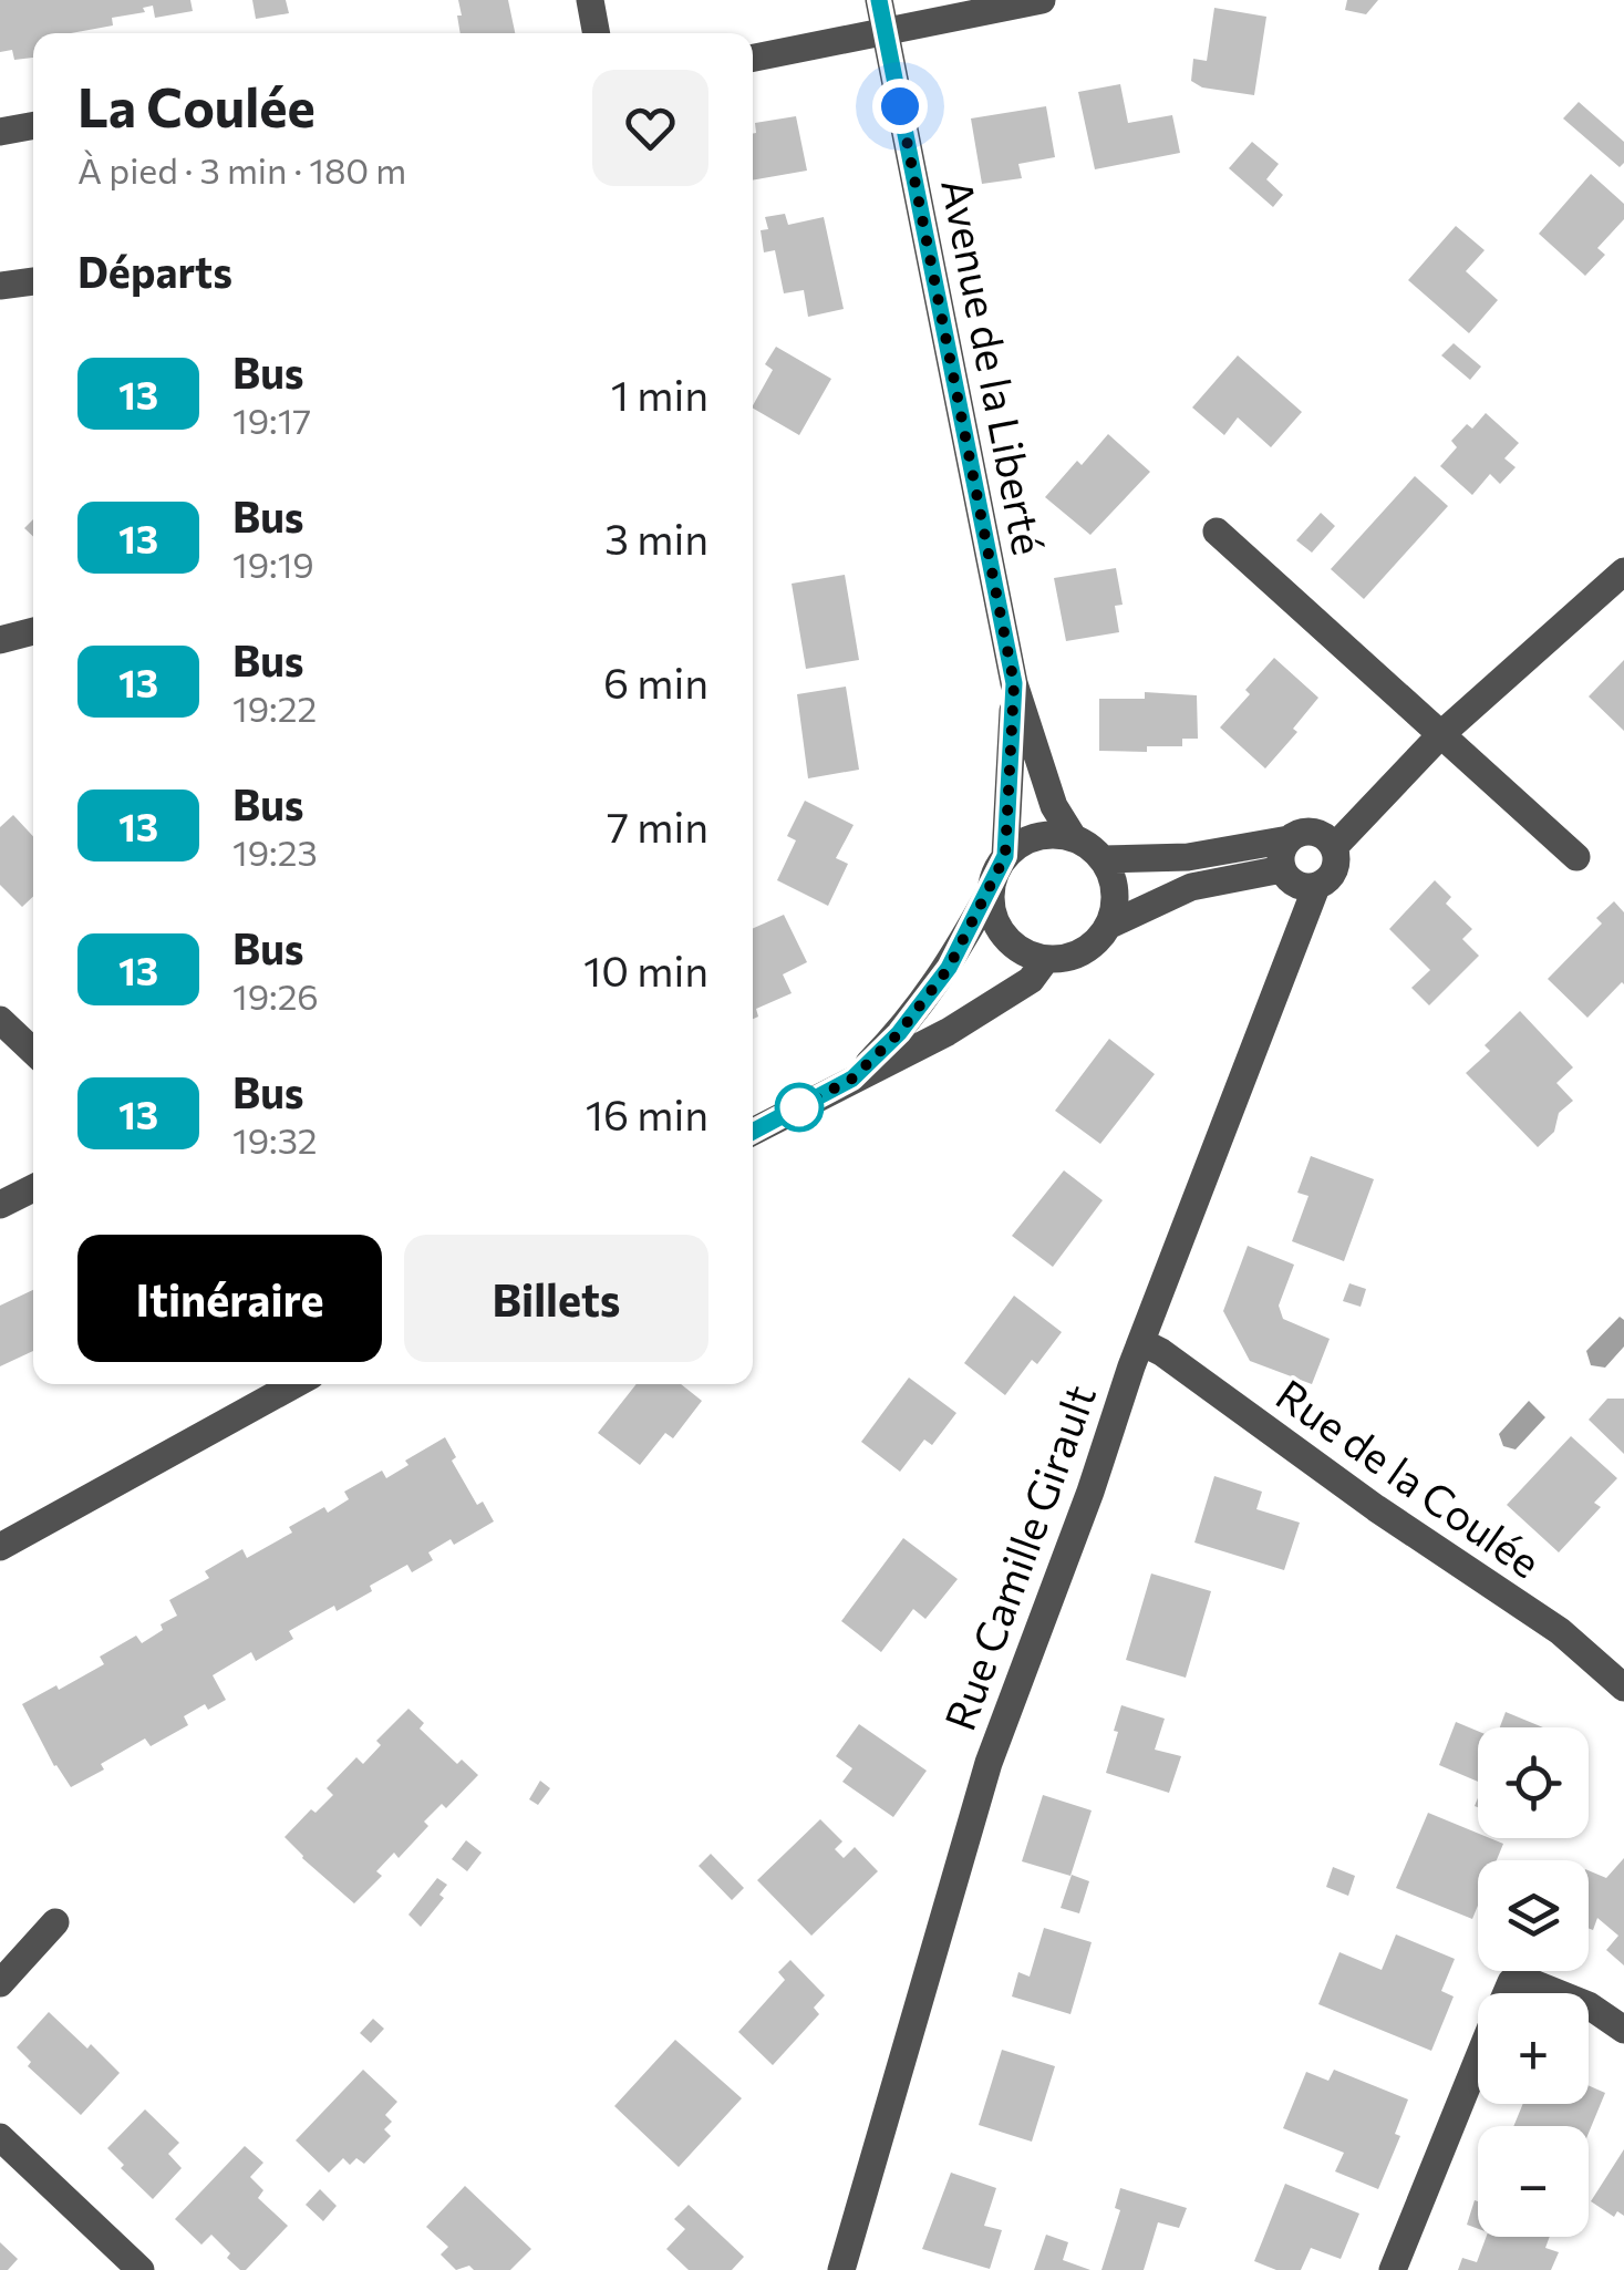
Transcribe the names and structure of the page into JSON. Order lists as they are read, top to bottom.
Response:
{
  "streets": {
    "street": ["Avenue de la Liberté", "Rue de la Coulée", "Rue Camille Girault"]
  },
  "crossings": [
    ["Avenue de la Liberté", "Rue Camille Girault"],
    ["Rue de la Coulée", "Rue Camille Girault"]
  ],
  "lines": ["bus line 13"],
  "page": {
    "heading": [
      ["La Coulée", "À pied · 3 min · 180 m"],
      "Départs"
    ],
    "list": [
      {
        "mark": "13",
        "name": "Bus",
        "note": "19:17",
        "value": "1 min"
      },
      {
        "mark": "13",
        "name": "Bus",
        "note": "19:19",
        "value": "3 min"
      },
      {
        "mark": "13",
        "name": "Bus",
        "note": "19:22",
        "value": "6 min"
      },
      {
        "mark": "13",
        "name": "Bus",
        "note": "19:23",
        "value": "7 min"
      },
      {
        "mark": "13",
        "name": "Bus",
        "note": "19:26",
        "value": "10 min"
      },
      {
        "mark": "13",
        "name": "Bus",
        "note": "19:32",
        "value": "16 min"
      }
    ],
    "buttons": ["Itinéraire", "Billets"],
    "map_buttons": ["+", "−"]
  }
}
